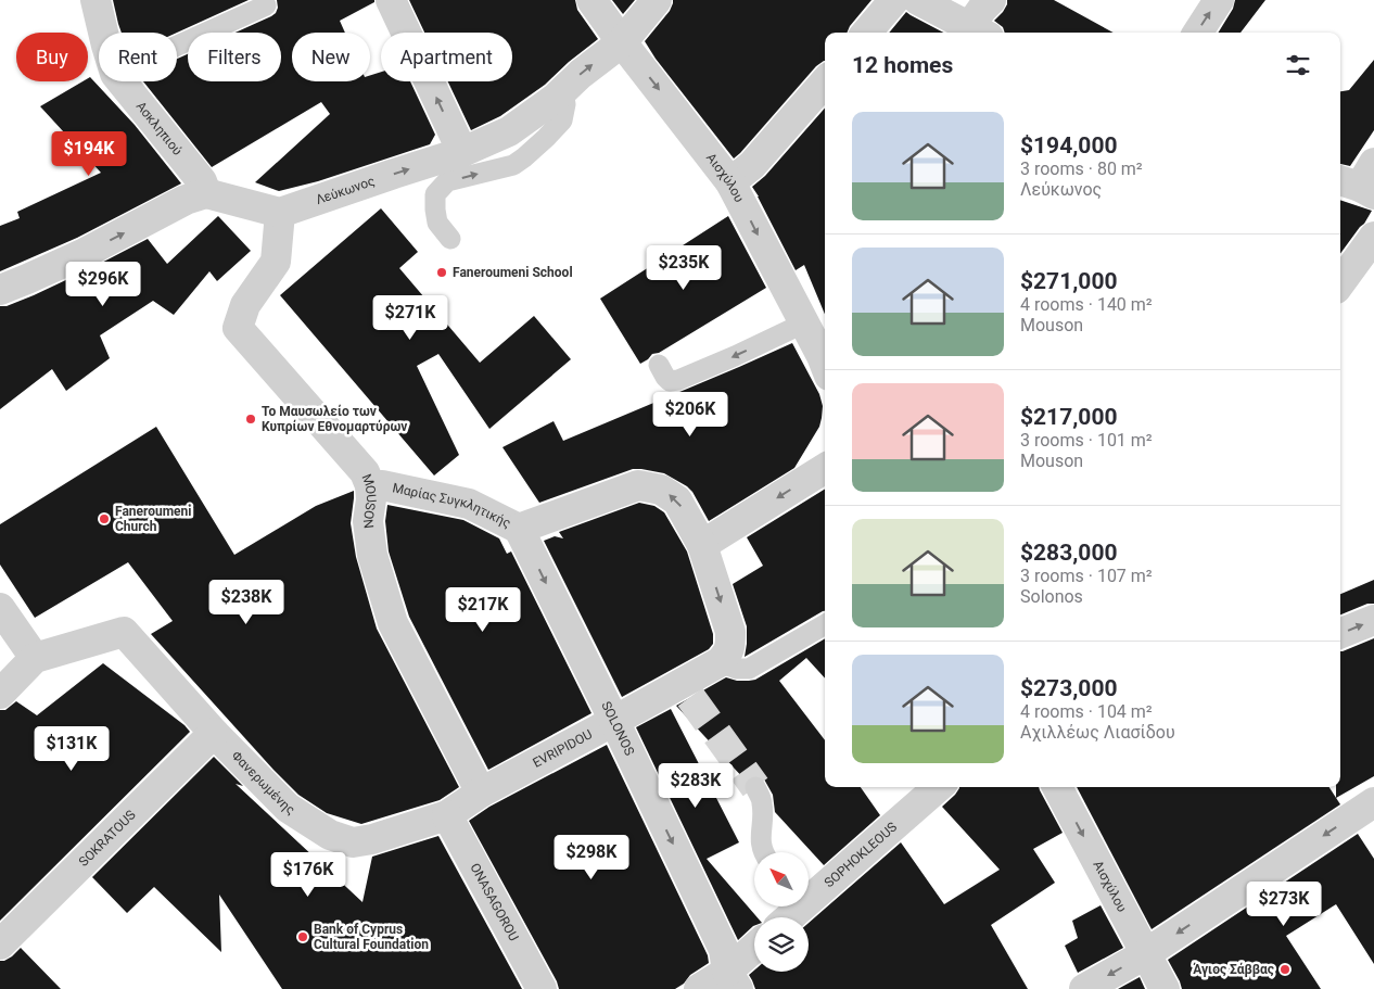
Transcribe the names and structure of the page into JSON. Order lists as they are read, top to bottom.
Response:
{
  "streets": {
    "street": [
      "Ασκληπιού",
      "Αισχύλου",
      "Λεύκωνος",
      "MOUSON",
      "Μαρίας Συγκλητικής",
      "SOLONOS",
      "EVRIPIDOU",
      "Φανερωμένης",
      "SOKRATOUS",
      "SOPHOKLEOUS",
      "ONASAGOROU"
    ]
  },
  "crossings": [
    ["Αισχύλου", "Λεύκωνος"],
    ["Λεύκωνος", "MOUSON"],
    ["MOUSON", "Μαρίας Συγκλητικής"],
    ["MOUSON", "EVRIPIDOU"],
    ["Μαρίας Συγκλητικής", "SOLONOS"],
    ["SOLONOS", "EVRIPIDOU"],
    ["EVRIPIDOU", "Φανερωμένης"],
    ["EVRIPIDOU", "ONASAGOROU"],
    ["Φανερωμένης", "SOKRATOUS"],
    ["Φανερωμένης", "ONASAGOROU"]
  ],
  "one_way": [
    "Αισχύλου",
    "Λεύκωνος",
    "Μαρίας Συγκλητικής",
    "SOLONOS"
  ],
  "places": [
    "Faneroumeni School",
    "Το Μαυσωλείο των Κυπρίων Εθνομαρτύρων",
    "Faneroumeni Church",
    "Bank of Cyprus Cultural Foundation",
    "Άγιος Σάββας"
  ],
  "north": "top left",
  "page": {
    "chip": [
      "Buy",
      "Rent",
      "Filters",
      "New",
      "Apartment"
    ],
    "heading": "12 homes",
    "list": [
      {
        "name": "$194,000",
        "note": "3 rooms · 80 m² · Λεύκωνος"
      },
      {
        "name": "$271,000",
        "note": "4 rooms · 140 m² · Mouson"
      },
      {
        "name": "$217,000",
        "note": "3 rooms · 101 m² · Mouson"
      },
      {
        "name": "$283,000",
        "note": "3 rooms · 107 m² · Solonos"
      },
      {
        "name": "$273,000",
        "note": "4 rooms · 104 m² · Αχιλλέως Λιασίδου"
      }
    ],
    "price": [
      "$194K",
      "$235K",
      "$296K",
      "$271K",
      "$206K",
      "$238K",
      "$217K",
      "$131K",
      "$283K",
      "$298K",
      "$176K",
      "$273K"
    ]
  }
}
